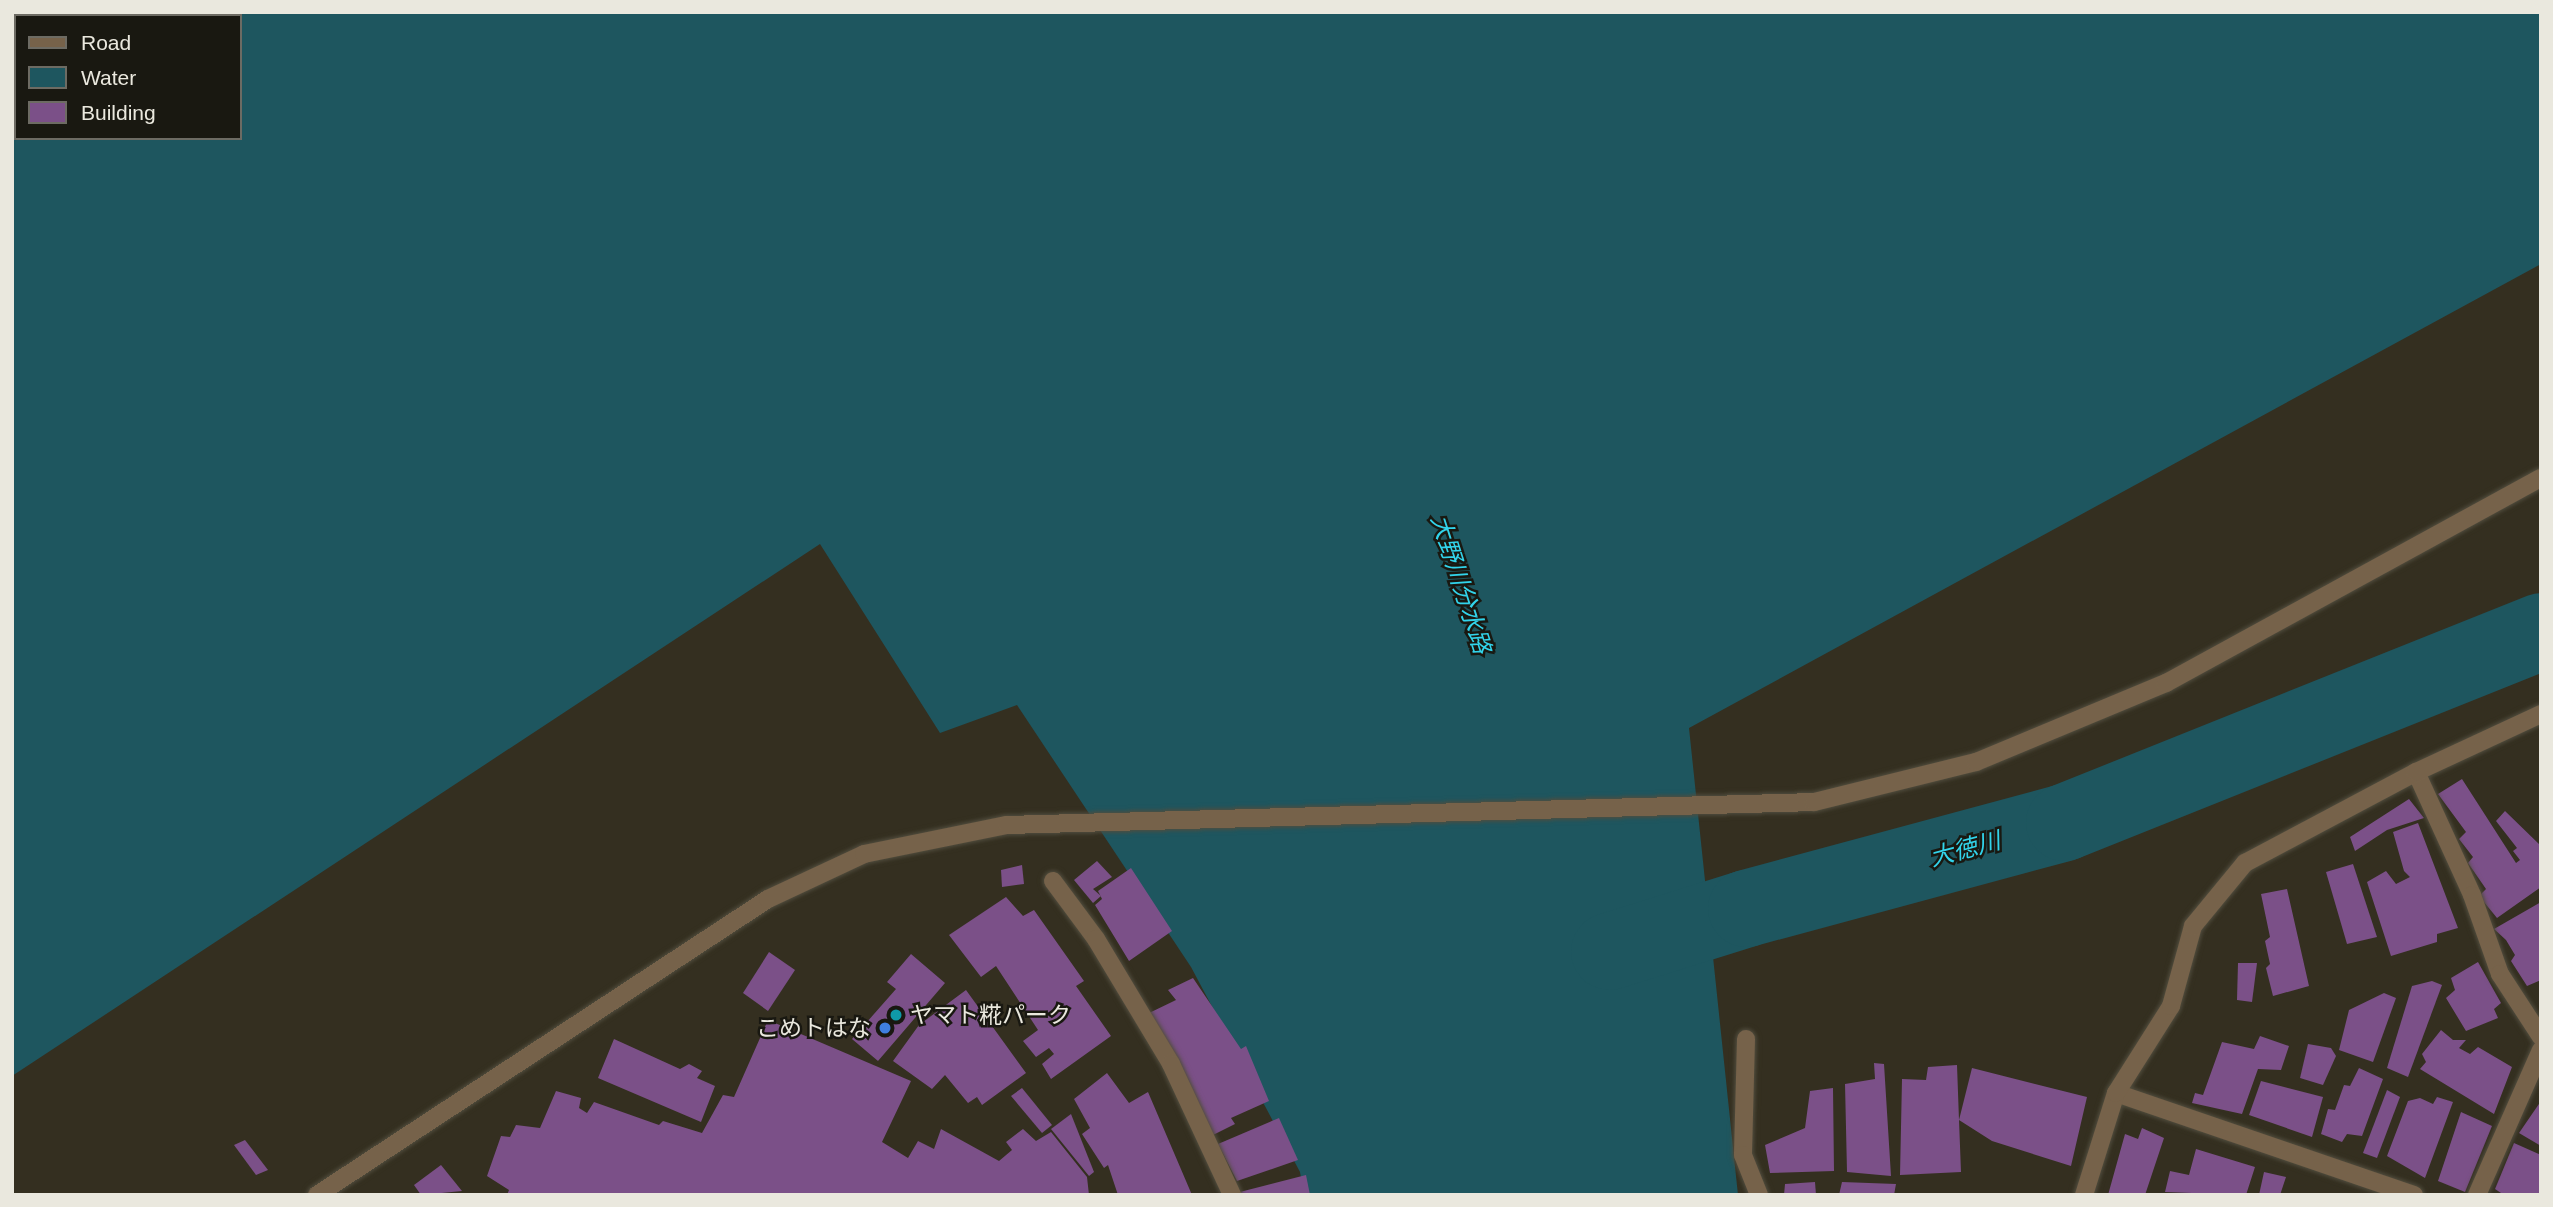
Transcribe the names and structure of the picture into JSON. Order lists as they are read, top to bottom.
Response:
{
  "water": ["大野川分水路", "大徳川"],
  "places": ["ヤマト糀パーク", "こめトはな"],
  "legend": ["Road", "Water", "Building"]
}
